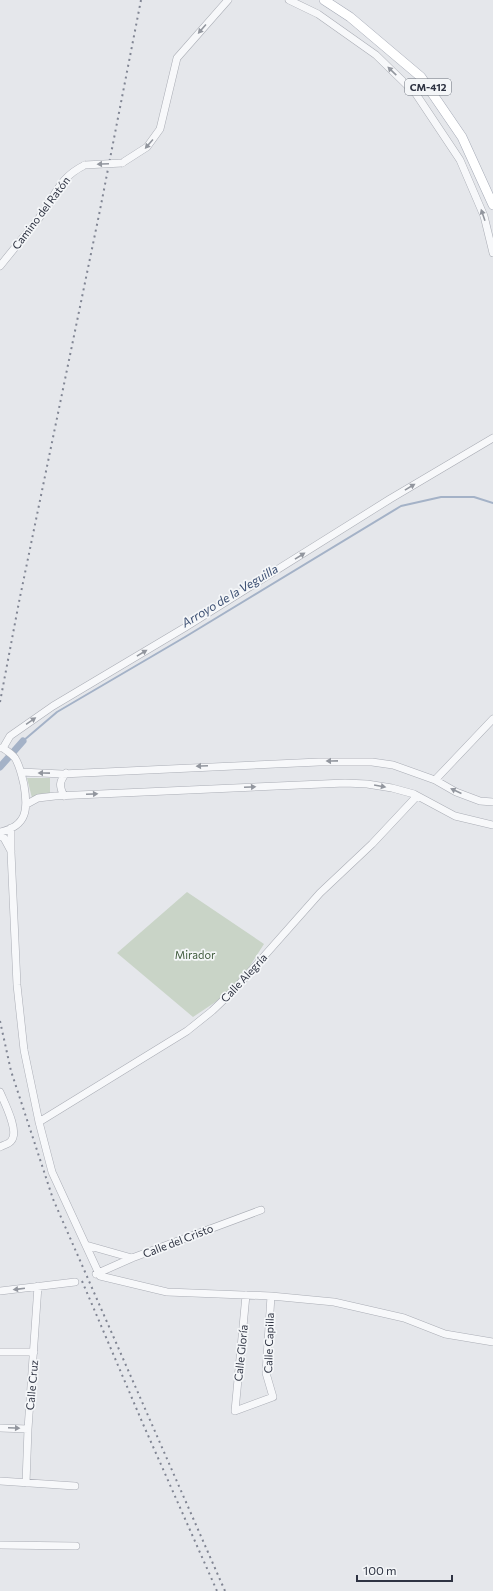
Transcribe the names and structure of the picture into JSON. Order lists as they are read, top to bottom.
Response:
{
  "streets": {
    "main road": ["CM-412"],
    "street": [
      "Camino del Ratón",
      "Calle Alegría",
      "Calle del Cristo",
      "Calle Capilla",
      "Calle Gloría",
      "Calle Cruz"
    ]
  },
  "crossings": [
    ["Calle Capilla", "Calle Gloría"]
  ],
  "one_way": ["Camino del Ratón"],
  "water": ["Arroyo de la Veguilla"],
  "parks": ["Mirador"],
  "scale_bar": "100 m"
}
